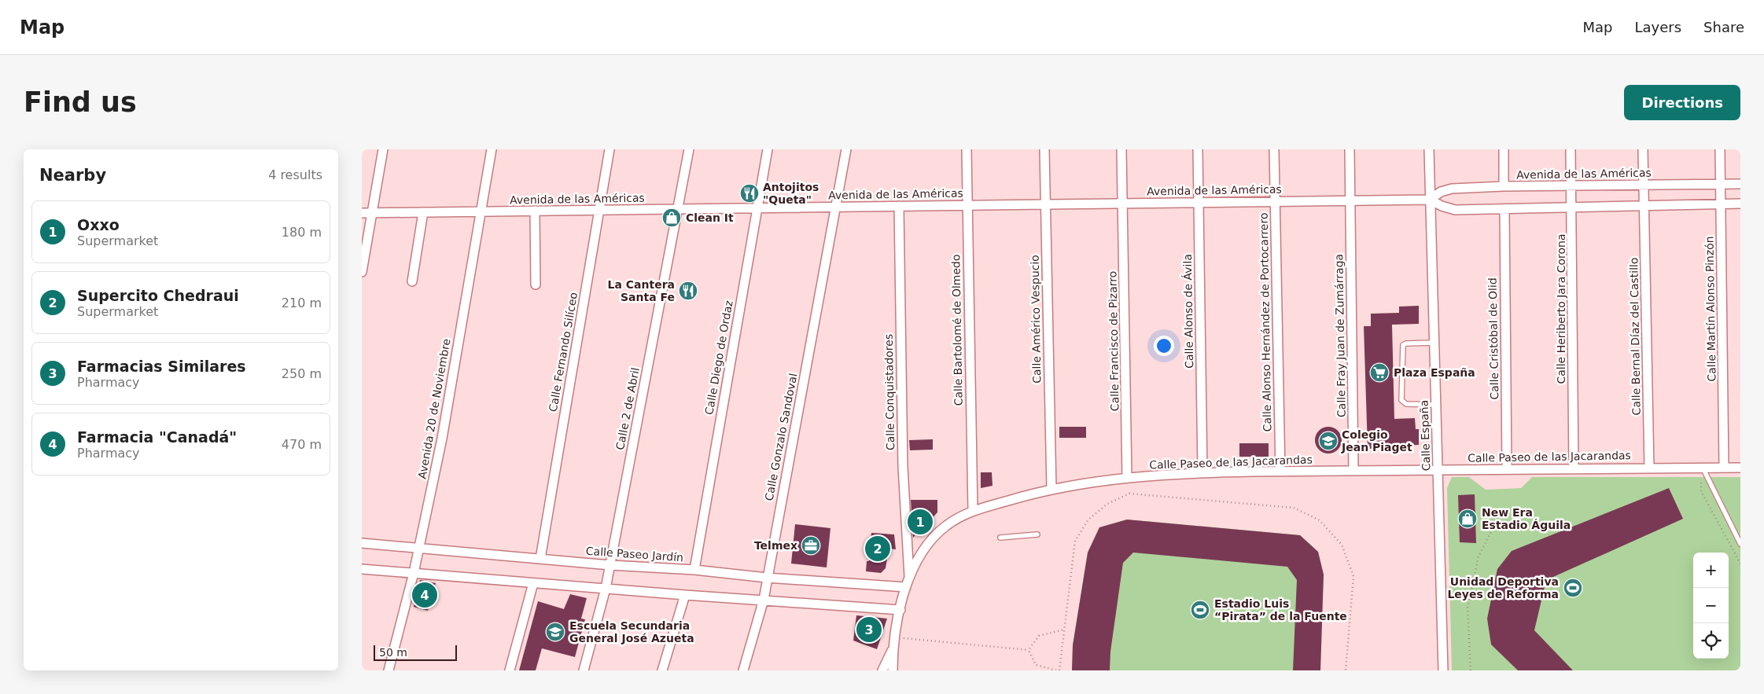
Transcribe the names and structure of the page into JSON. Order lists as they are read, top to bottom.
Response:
{
  "streets": {
    "street": [
      "Avenida de las Américas",
      "Calle Heriberto Jara Corona",
      "Calle Martín Alonso Pinzón",
      "Calle Alonso de Ávila",
      "Calle Américo Vespucio",
      "Calle Alonso Hernández de Portocarrero",
      "Calle Bartolomé de Olmedo",
      "Calle Fray Juan de Zumárraga",
      "Calle Bernal Díaz del Castillo",
      "Calle Cristóbal de Olid",
      "Calle Francisco de Pizarro",
      "Calle Fernando Silíceo",
      "Calle Diego de Ordaz",
      "Calle Conquistadores",
      "Avenida 20 de Noviembre",
      "Calle 2 de Abril",
      "Calle España",
      "Calle Gonzalo Sandoval",
      "Calle Paseo de las Jacarandas",
      "Calle Paseo Jardín"
    ]
  },
  "crossings": [
    ["Avenida de las Américas", "Calle Heriberto Jara Corona"],
    ["Avenida de las Américas", "Calle Martín Alonso Pinzón"],
    ["Avenida de las Américas", "Calle Alonso de Ávila"],
    ["Avenida de las Américas", "Calle Américo Vespucio"],
    ["Avenida de las Américas", "Calle Alonso Hernández de Portocarrero"],
    ["Avenida de las Américas", "Calle Bartolomé de Olmedo"],
    ["Avenida de las Américas", "Calle Fray Juan de Zumárraga"],
    ["Avenida de las Américas", "Calle Bernal Díaz del Castillo"],
    ["Avenida de las Américas", "Calle Cristóbal de Olid"],
    ["Avenida de las Américas", "Calle Francisco de Pizarro"],
    ["Avenida de las Américas", "Calle Fernando Silíceo"],
    ["Avenida de las Américas", "Calle Diego de Ordaz"],
    ["Avenida de las Américas", "Calle Conquistadores"],
    ["Avenida de las Américas", "Avenida 20 de Noviembre"],
    ["Avenida de las Américas", "Calle 2 de Abril"],
    ["Avenida de las Américas", "Calle España"],
    ["Avenida de las Américas", "Calle Gonzalo Sandoval"],
    ["Calle Heriberto Jara Corona", "Calle Paseo de las Jacarandas"],
    ["Calle Martín Alonso Pinzón", "Calle Paseo de las Jacarandas"],
    ["Calle Alonso de Ávila", "Calle Paseo de las Jacarandas"],
    ["Calle Américo Vespucio", "Calle Paseo de las Jacarandas"],
    ["Calle Alonso Hernández de Portocarrero", "Calle Paseo de las Jacarandas"],
    ["Calle Bartolomé de Olmedo", "Calle Paseo de las Jacarandas"],
    ["Calle Fray Juan de Zumárraga", "Calle Paseo de las Jacarandas"],
    ["Calle Bernal Díaz del Castillo", "Calle Paseo de las Jacarandas"],
    ["Calle Cristóbal de Olid", "Calle Paseo de las Jacarandas"],
    ["Calle Francisco de Pizarro", "Calle Paseo de las Jacarandas"],
    ["Calle Fernando Silíceo", "Calle Paseo Jardín"],
    ["Calle Diego de Ordaz", "Calle Paseo Jardín"],
    ["Calle Conquistadores", "Calle Paseo de las Jacarandas"],
    ["Avenida 20 de Noviembre", "Calle Paseo Jardín"],
    ["Calle 2 de Abril", "Calle Paseo Jardín"],
    ["Calle España", "Calle Paseo de las Jacarandas"],
    ["Calle Gonzalo Sandoval", "Calle Paseo Jardín"],
    ["Calle Paseo de las Jacarandas", "Calle Paseo Jardín"]
  ],
  "places": {
    "restaurant": ["Antojitos \"Queta\"", "La Cantera Santa Fe"],
    "shop": ["Clean It", "New Era Estadio Águila"],
    "supermarket": ["Plaza España"],
    "school or university": ["Colegio Jean Piaget", "Escuela Secundaria General José Azueta"],
    "office": ["Telmex"],
    "sports": ["Unidad Deportiva Leyes de Reforma", "Estadio Luis “Pirata” de la Fuente"]
  },
  "scale_bar": "50 m",
  "page": {
    "header": "Map",
    "nav": ["Map", "Layers", "Share"],
    "buttons": "Directions",
    "title": "Find us",
    "heading": ["Nearby", "4 results"],
    "list": [
      {
        "mark": "1",
        "name": "Oxxo",
        "note": "Supermarket",
        "value": "180 m"
      },
      {
        "mark": "2",
        "name": "Supercito Chedraui",
        "note": "Supermarket",
        "value": "210 m"
      },
      {
        "mark": "3",
        "name": "Farmacias Similares",
        "note": "Pharmacy",
        "value": "250 m"
      },
      {
        "mark": "4",
        "name": "Farmacia \"Canadá\"",
        "note": "Pharmacy",
        "value": "470 m"
      }
    ],
    "pins": [
      "1",
      "2",
      "4",
      "3"
    ],
    "map_buttons": ["+", "−"],
    "scale": "50 m"
  }
}
